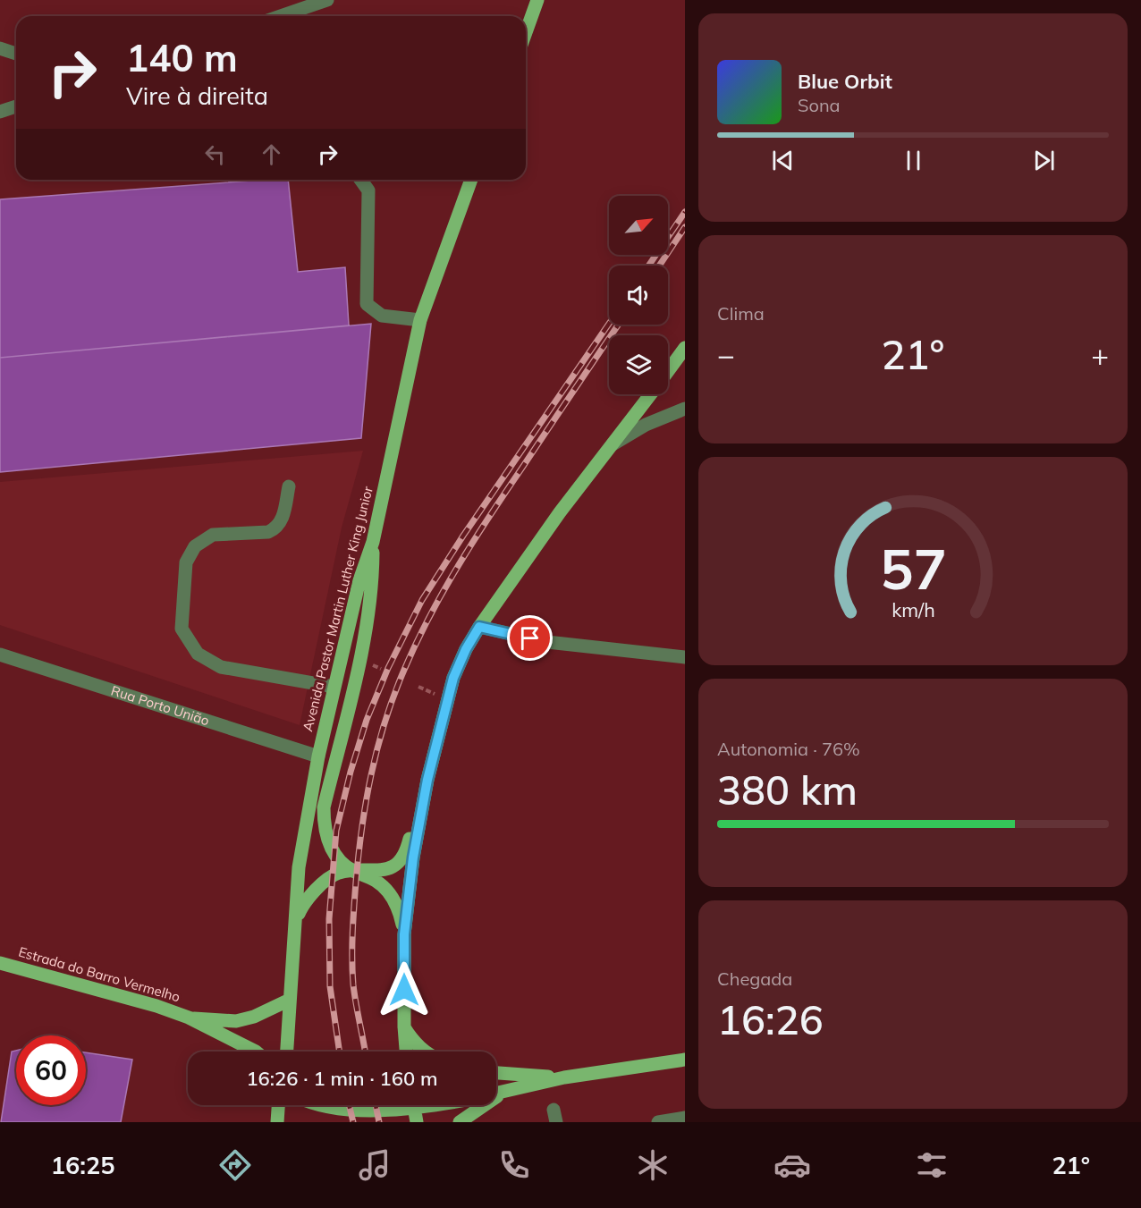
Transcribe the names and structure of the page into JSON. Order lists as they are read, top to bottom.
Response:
{
  "streets": {
    "main road": ["Avenida Pastor Martin Luther King Junior", "Estrada do Barro Vermelho"],
    "street": ["Rua Porto União"]
  },
  "crossings": [
    ["Avenida Pastor Martin Luther King Junior", "Rua Porto União"],
    ["Avenida Pastor Martin Luther King Junior", "Estrada do Barro Vermelho"]
  ],
  "north": "top right",
  "page": {
    "turn": ["140 m", "Vire à direita"],
    "song": ["Blue Orbit", "Sona"],
    "tile": [
      "Clima",
      ["Autonomia · 76%", "380 km"],
      ["Chegada", "16:26"]
    ],
    "heat": ["−", "21°", "+"],
    "limit": "60",
    "trip": "16:26 · 1 min · 160 m",
    "tabs": ["16:25", "21°"],
    "gauge": ["57", "km/h"]
  }
}
